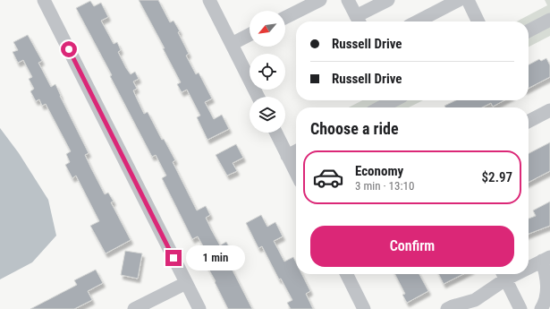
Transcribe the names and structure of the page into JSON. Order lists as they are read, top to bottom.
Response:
{
  "north": "bottom left",
  "page": {
    "banner": ["Russell Drive", "Russell Drive"],
    "heading": "Choose a ride",
    "list": [
      {
        "name": "Economy",
        "note": "3 min · 13:10",
        "value": "$2.97"
      }
    ],
    "buttons": "Confirm",
    "bubble": "1 min"
  }
}
